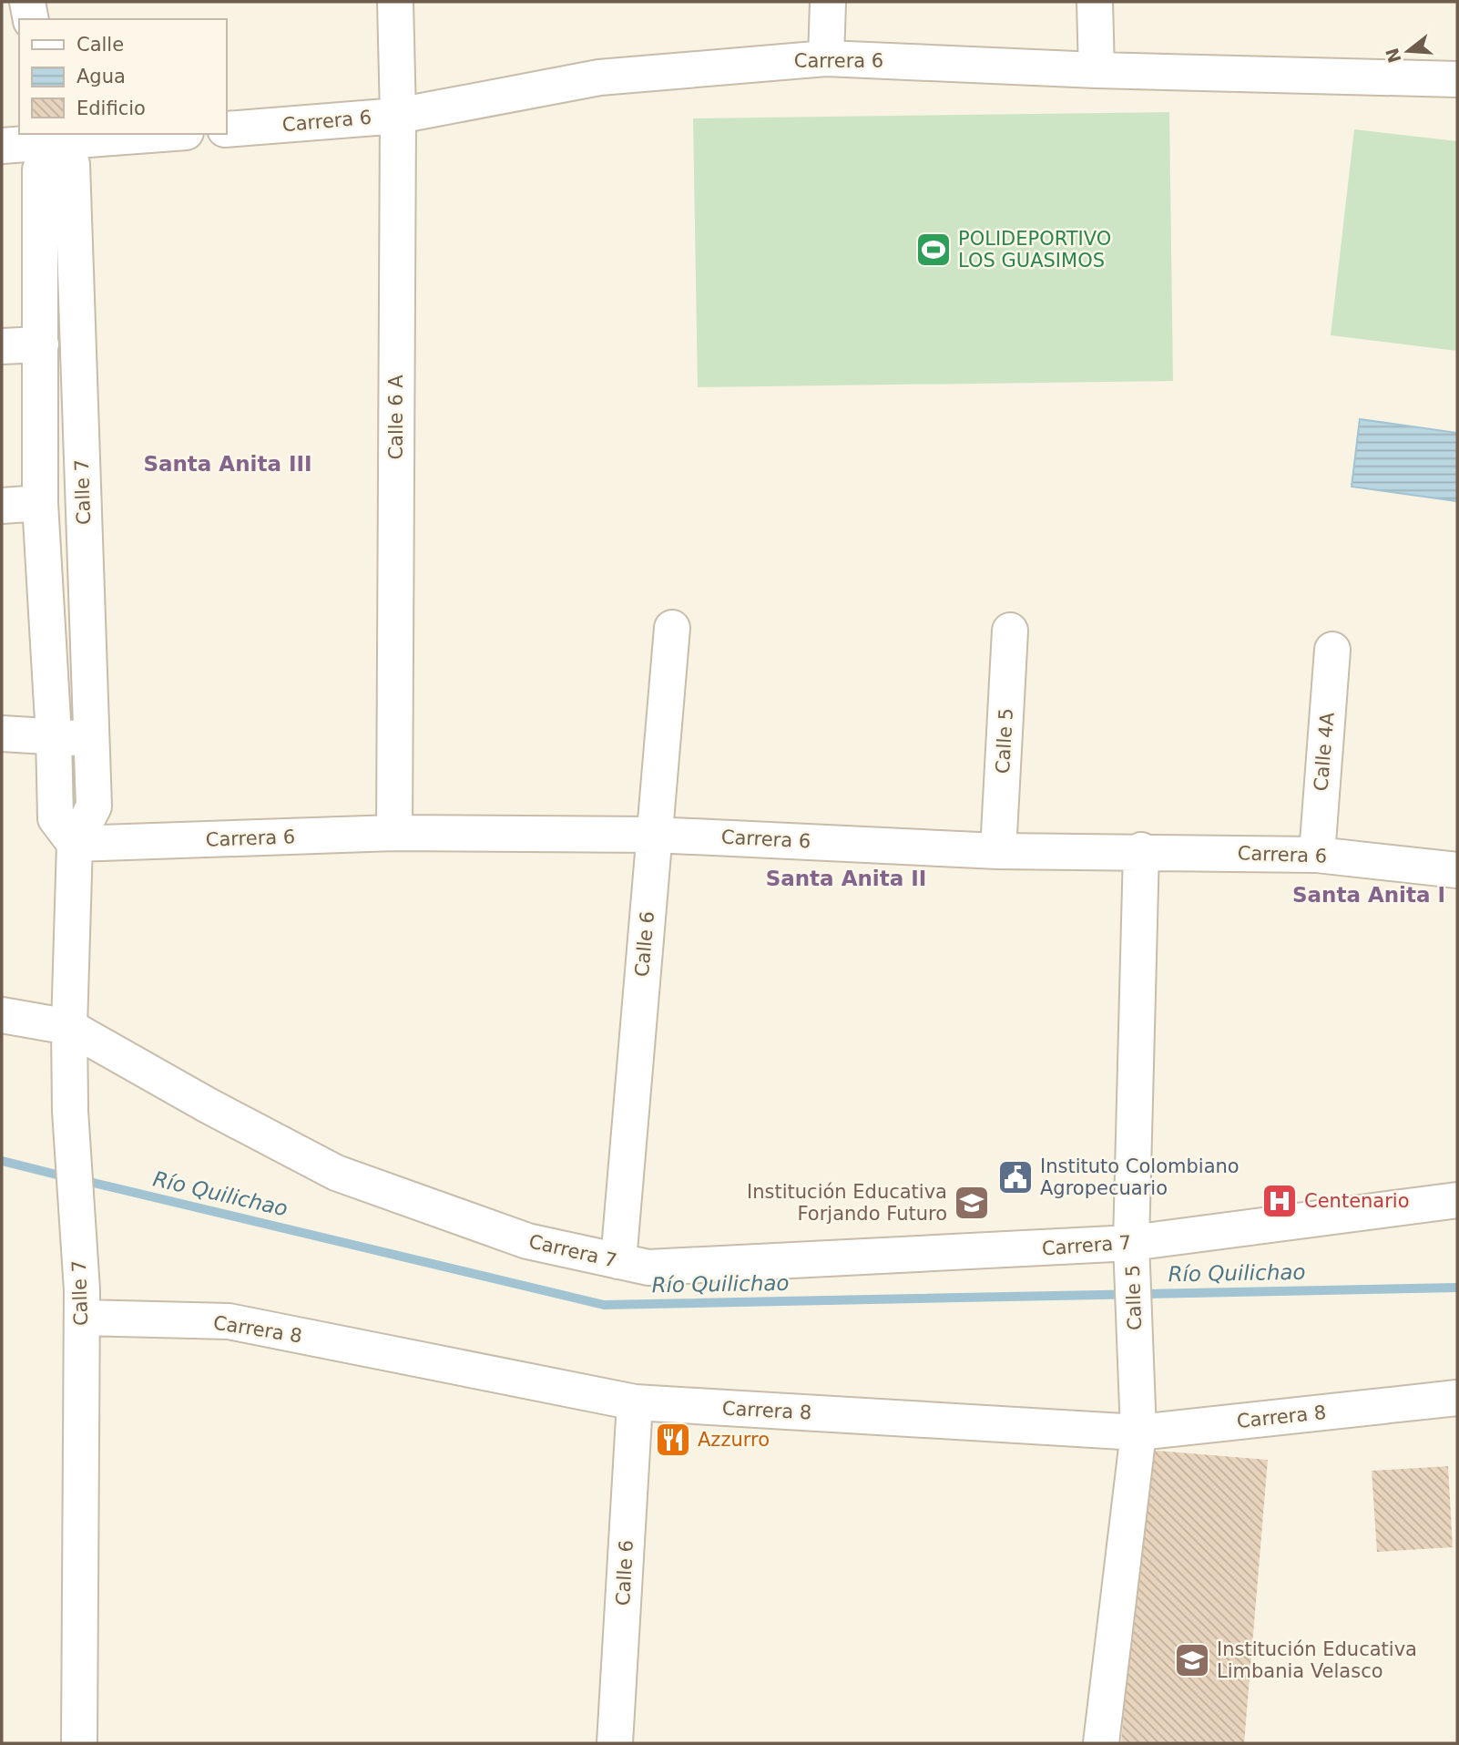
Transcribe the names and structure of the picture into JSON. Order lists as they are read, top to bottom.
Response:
{
  "streets": {
    "street": [
      "Carrera 6",
      "Calle 6 A",
      "Calle 7",
      "Calle 5",
      "Calle 4A",
      "Calle 6",
      "Carrera 7",
      "Carrera 8"
    ]
  },
  "crossings": [
    ["Carrera 6", "Calle 6 A"],
    ["Carrera 6", "Calle 7"],
    ["Carrera 6", "Calle 5"],
    ["Carrera 6", "Calle 4A"],
    ["Carrera 6", "Calle 6"],
    ["Calle 7", "Carrera 7"],
    ["Calle 7", "Carrera 8"],
    ["Calle 5", "Carrera 7"],
    ["Calle 5", "Carrera 8"],
    ["Calle 6", "Carrera 7"],
    ["Calle 6", "Carrera 8"]
  ],
  "districts": ["Santa Anita III", "Santa Anita II", "Santa Anita I"],
  "water": ["Río Quilichao"],
  "places": {
    "sports": ["POLIDEPORTIVO LOS GUASIMOS"],
    "public building": ["Instituto Colombiano Agropecuario"],
    "hospital": ["Centenario"],
    "school or university": ["Institución Educativa Forjando Futuro", "Institución Educativa Limbania Velasco"],
    "restaurant": ["Azzurro"]
  },
  "legend": ["Calle", "Agua", "Edificio"],
  "north": "left"
}
